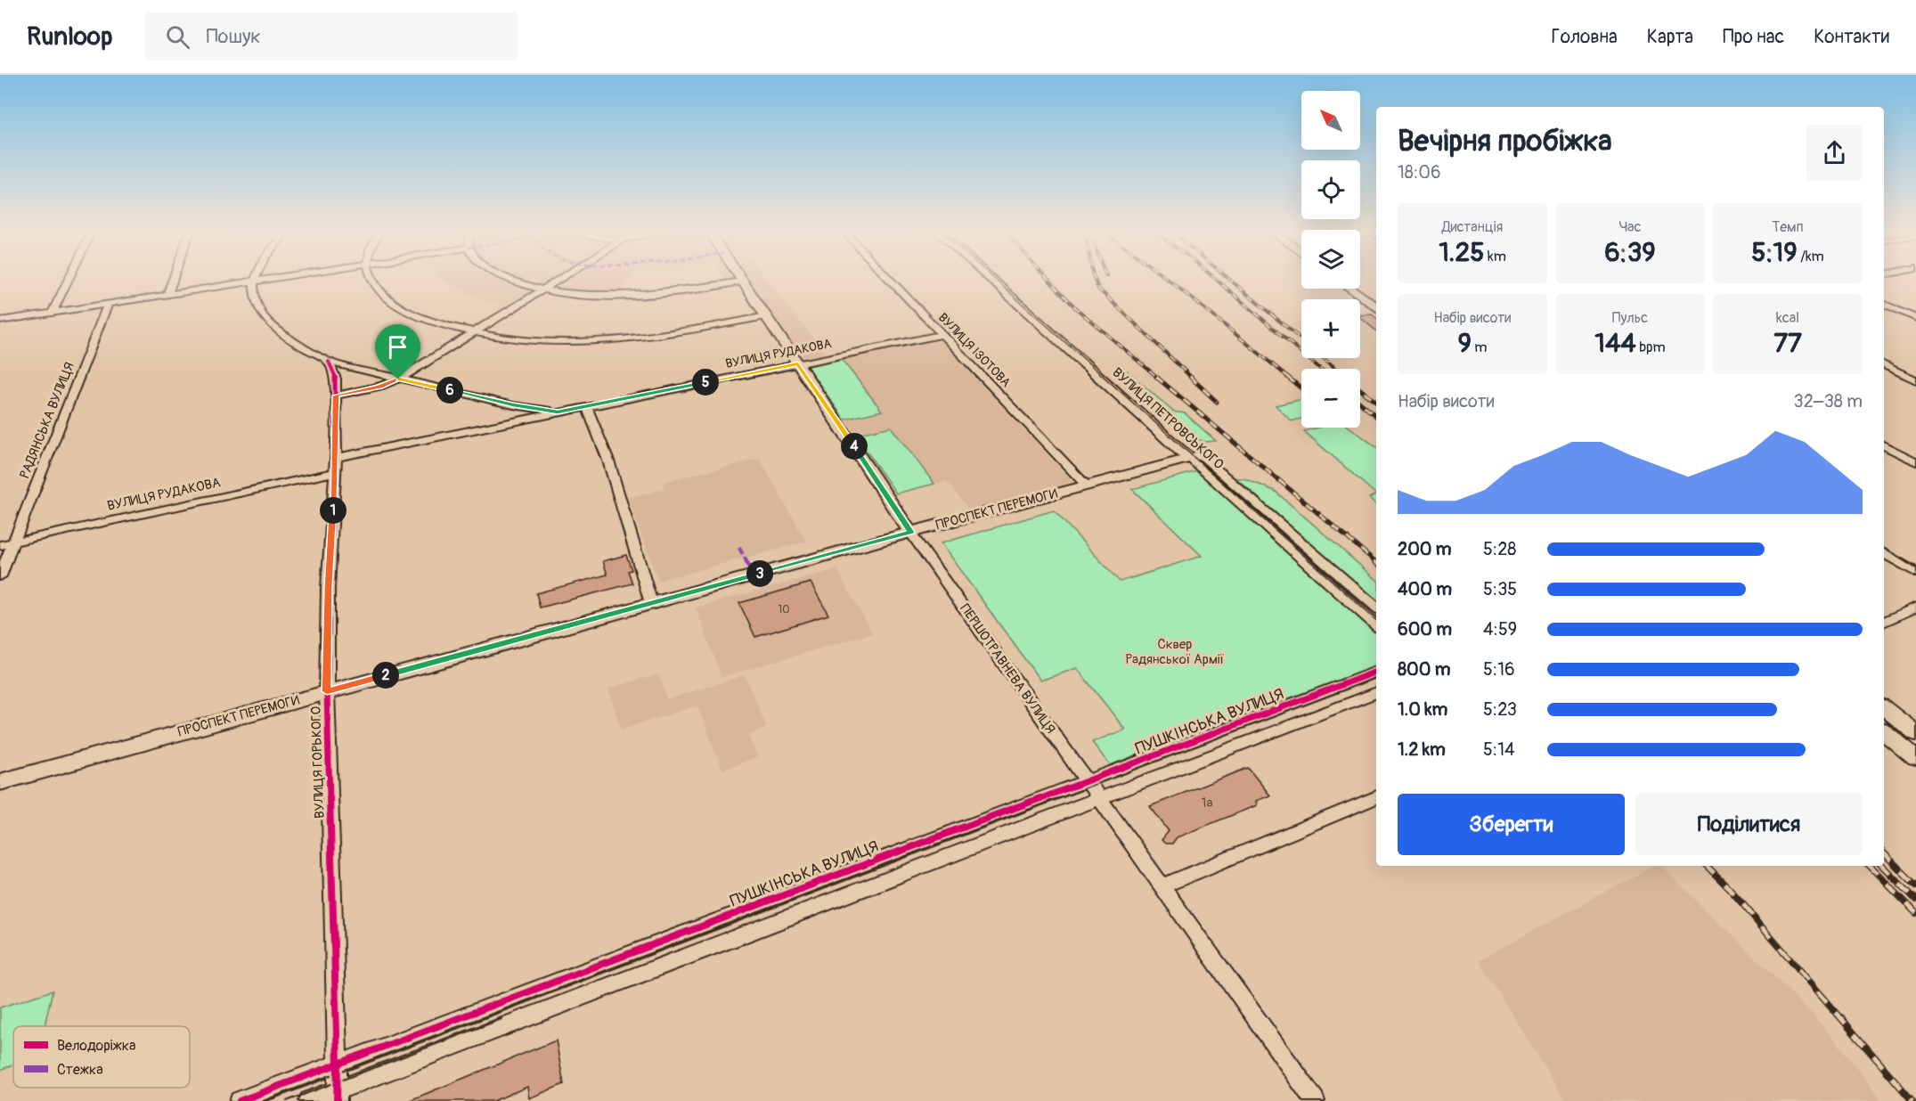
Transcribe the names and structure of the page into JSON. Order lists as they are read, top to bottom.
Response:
{
  "streets": {
    "main road": ["ВУЛИЦЯ ПЕТРОВСЬКОГО", "ПРОСПЕКТ ПЕРЕМОГИ", "ПЕРШОТРАВНЕВА ВУЛИЦЯ"],
    "street": [
      "ВУЛИЦЯ ІЗОТОВА",
      "ВУЛИЦЯ РУДАКОВА",
      "РАДЯНСЬКА ВУЛИЦЯ",
      "ПУШКІНСЬКА ВУЛИЦЯ",
      "ВУЛИЦЯ ГОРЬКОГО"
    ]
  },
  "crossings": [
    ["ВУЛИЦЯ ІЗОТОВА", "ВУЛИЦЯ РУДАКОВА"],
    ["ВУЛИЦЯ ІЗОТОВА", "ПРОСПЕКТ ПЕРЕМОГИ"],
    ["ВУЛИЦЯ РУДАКОВА", "РАДЯНСЬКА ВУЛИЦЯ"],
    ["ВУЛИЦЯ РУДАКОВА", "ПЕРШОТРАВНЕВА ВУЛИЦЯ"],
    ["ВУЛИЦЯ РУДАКОВА", "ВУЛИЦЯ ГОРЬКОГО"],
    ["ВУЛИЦЯ ПЕТРОВСЬКОГО", "ПРОСПЕКТ ПЕРЕМОГИ"],
    ["ПРОСПЕКТ ПЕРЕМОГИ", "ПЕРШОТРАВНЕВА ВУЛИЦЯ"],
    ["ПРОСПЕКТ ПЕРЕМОГИ", "ВУЛИЦЯ ГОРЬКОГО"],
    ["ПЕРШОТРАВНЕВА ВУЛИЦЯ", "ПУШКІНСЬКА ВУЛИЦЯ"],
    ["ПУШКІНСЬКА ВУЛИЦЯ", "ВУЛИЦЯ ГОРЬКОГО"]
  ],
  "parks": ["Сквер Радянської Армії"],
  "house_numbers": ["10", "1а"],
  "legend": ["Велодоріжка", "Стежка"],
  "north": "top left",
  "page": {
    "header": "Runloop",
    "search": "Пошук",
    "nav": [
      "Головна",
      "Карта",
      "Про нас",
      "Контакти"
    ],
    "map_buttons": ["+", "−"],
    "heading": ["Вечірня пробіжка", "18:06"],
    "stats": [
      ["Дистанція", "1.25 km"],
      ["Час", "6:39"],
      ["Темп", "5:19 /km"],
      ["Набір висоти", "9 m"],
      ["Пульс", "144 bpm"],
      ["kcal", "77"]
    ],
    "pins": [
      "5",
      "6",
      "4",
      "1",
      "3",
      "2"
    ],
    "chart": ["Набір висоти", "32–38 m"],
    "list": [
      {
        "name": "200 m",
        "note": "5:28"
      },
      {
        "name": "400 m",
        "note": "5:35"
      },
      {
        "name": "600 m",
        "note": "4:59"
      },
      {
        "name": "800 m",
        "note": "5:16"
      },
      {
        "name": "1.0 km",
        "note": "5:23"
      },
      {
        "name": "1.2 km",
        "note": "5:14"
      }
    ],
    "buttons": ["Зберегти", "Поділитися"]
  }
}
